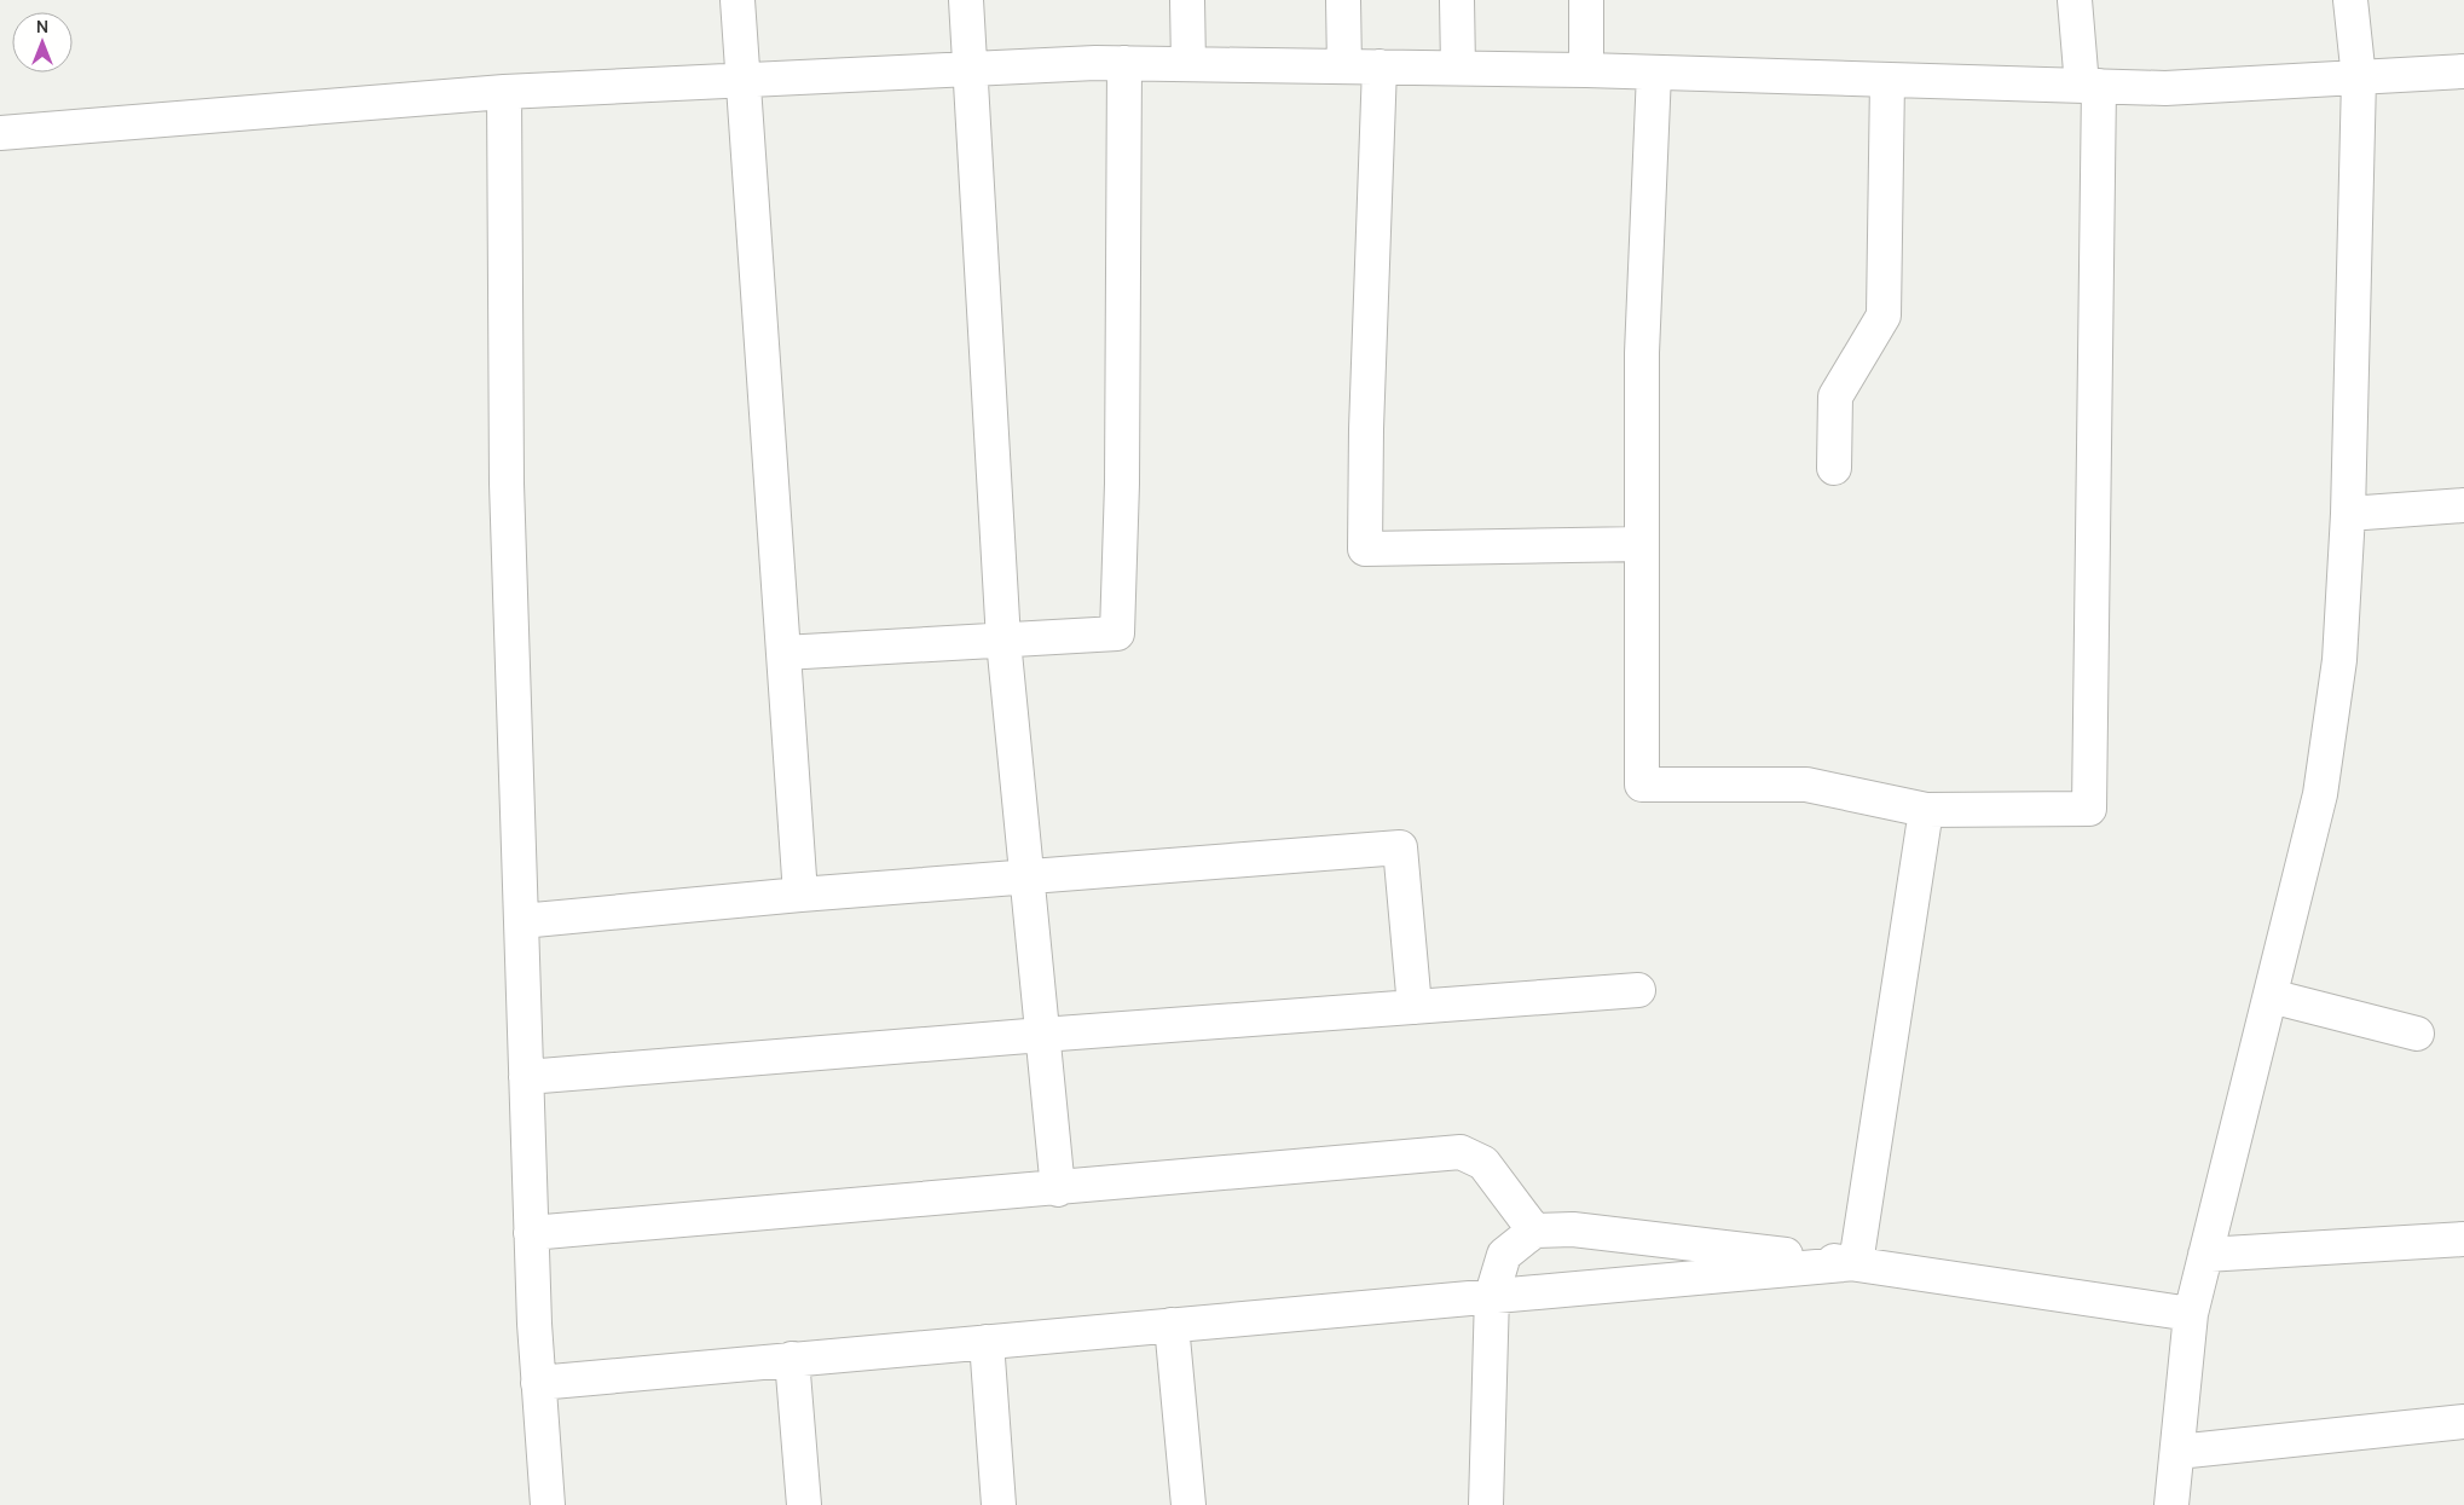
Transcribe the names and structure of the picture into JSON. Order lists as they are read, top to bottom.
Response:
{
  "north": "top"
}
